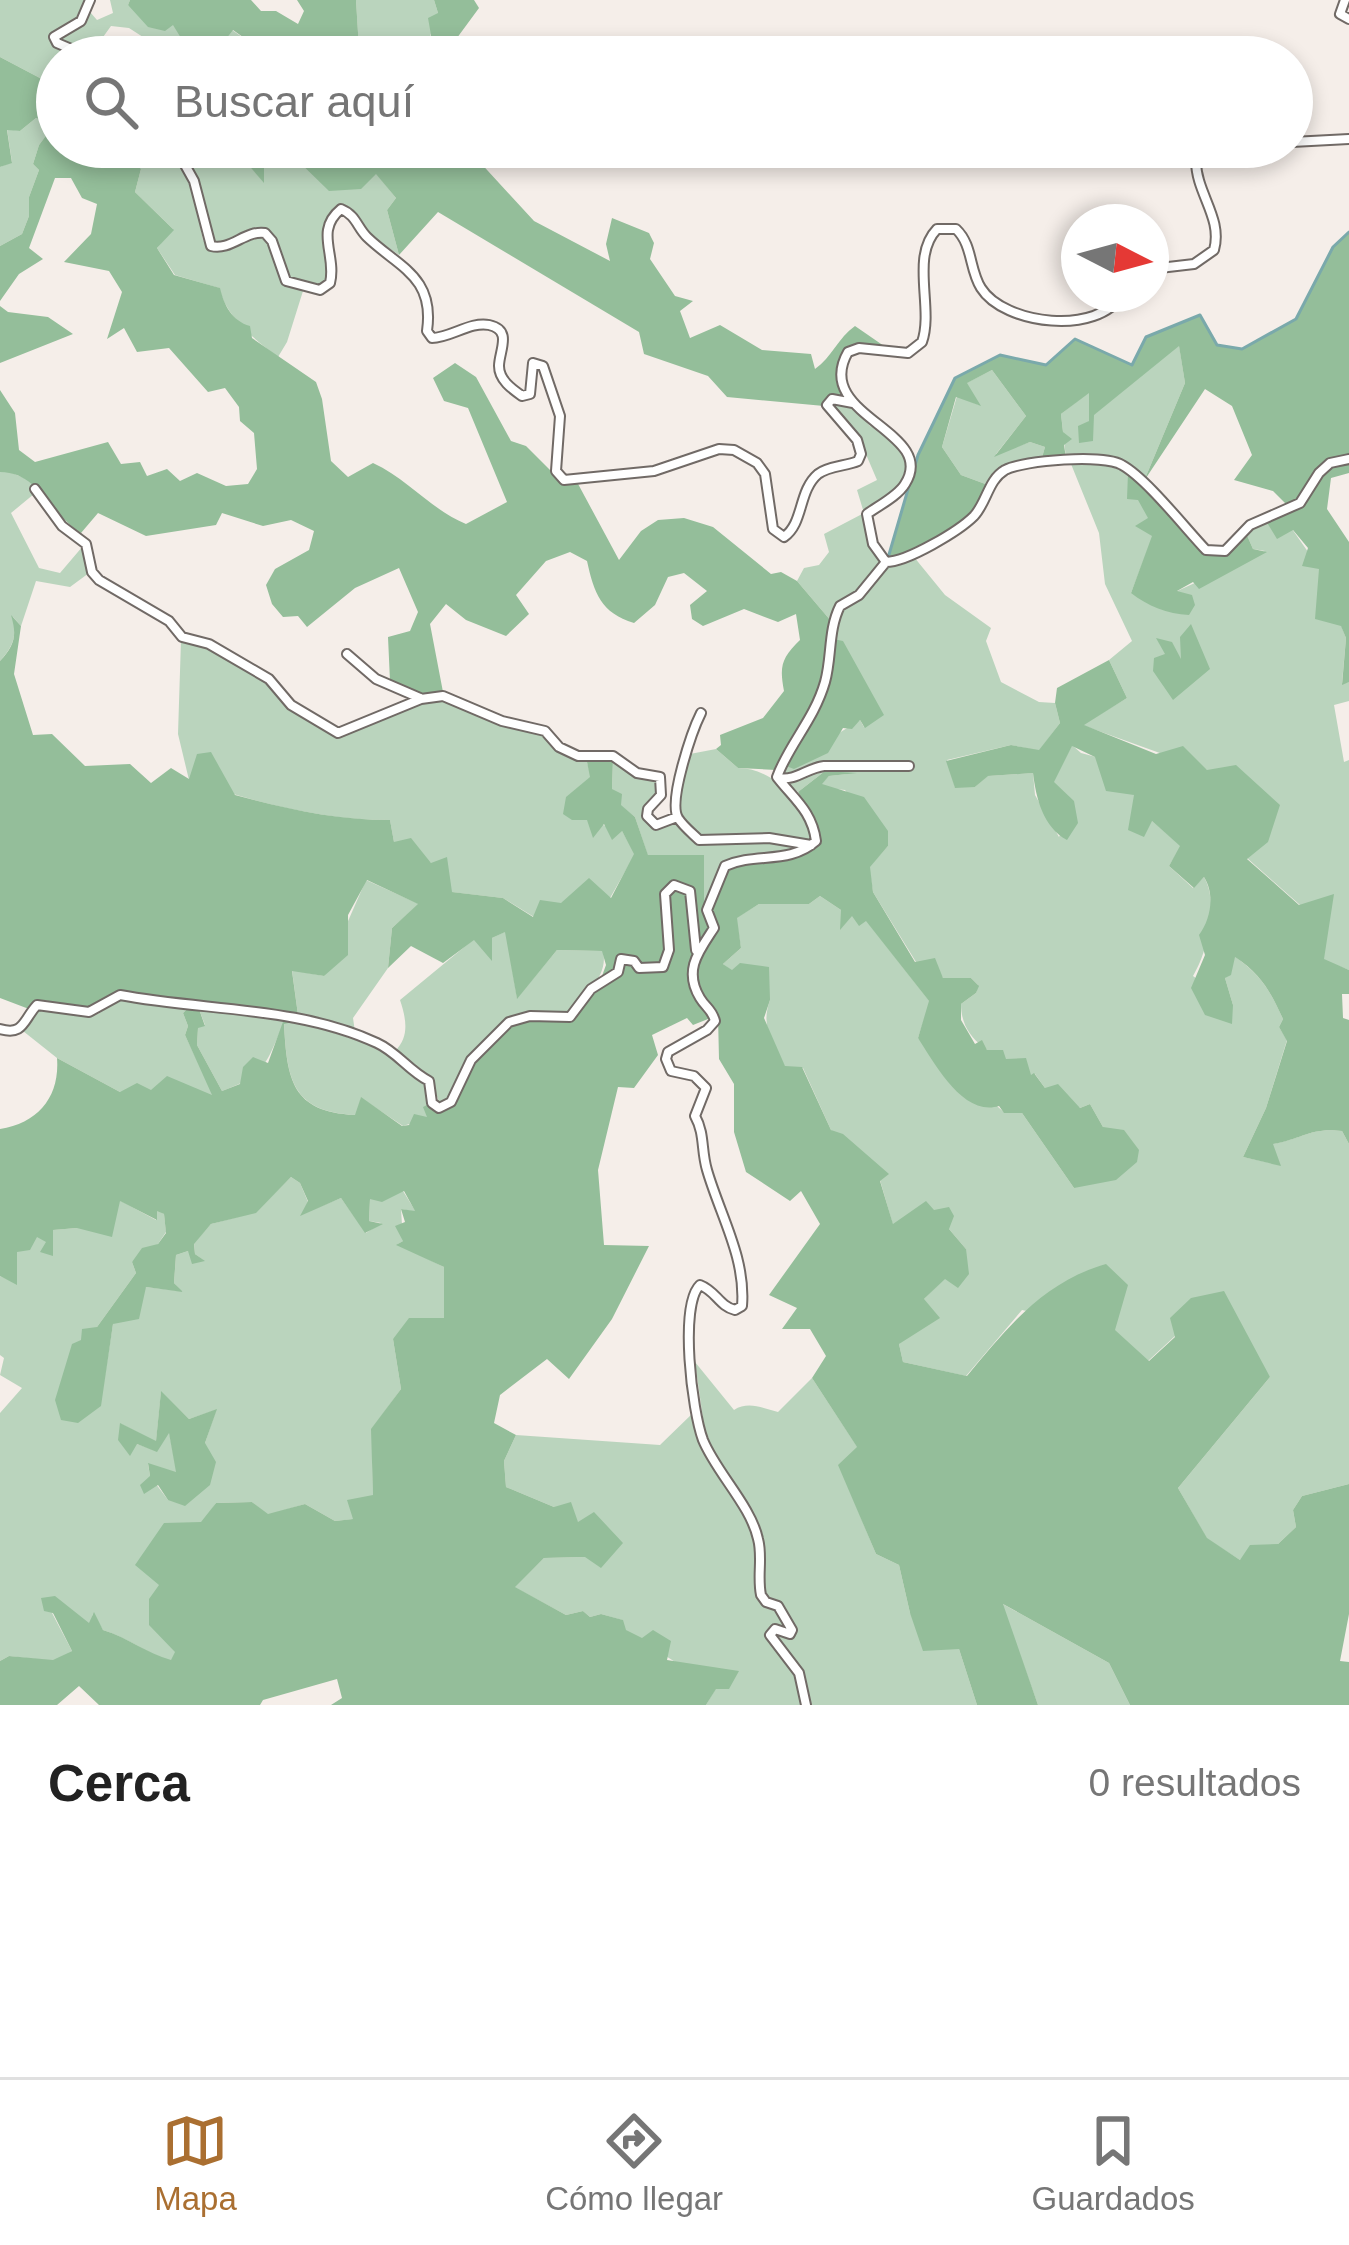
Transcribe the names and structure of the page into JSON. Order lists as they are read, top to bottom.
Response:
{
  "north": "right",
  "page": {
    "search": "Buscar aquí",
    "heading": ["Cerca", "0 resultados"],
    "nav": ["Mapa", "Cómo llegar", "Guardados"]
  }
}
